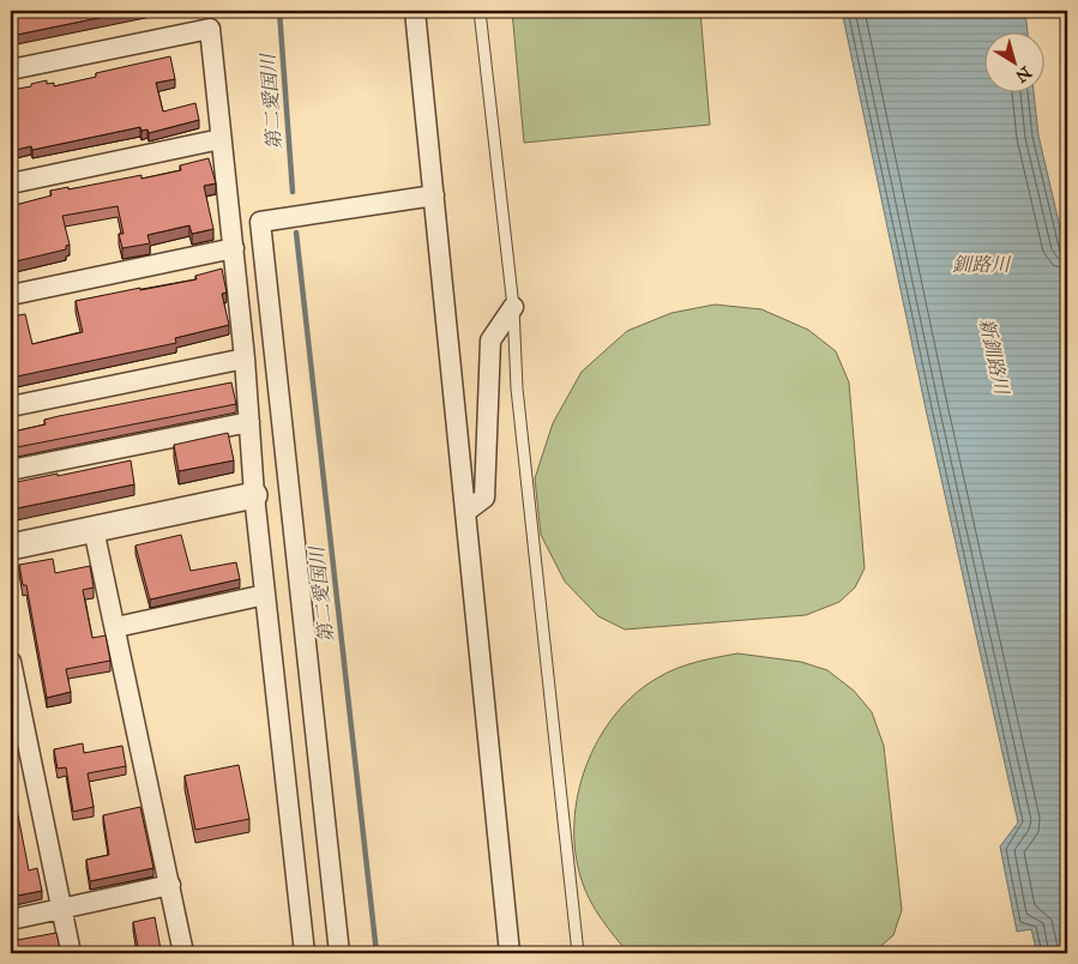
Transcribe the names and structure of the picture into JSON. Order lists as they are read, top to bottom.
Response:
{
  "water": ["第二愛国川", "釧路川", "新釧路川"],
  "north": "bottom right"
}
